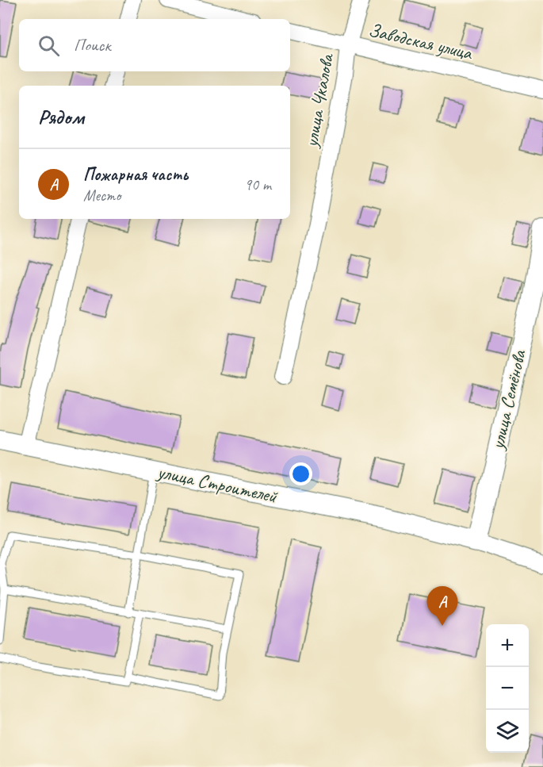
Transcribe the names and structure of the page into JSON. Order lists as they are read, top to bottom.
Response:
{
  "streets": {
    "street": [
      "Заводская улица",
      "улица Чкалова",
      "улица Семёнова",
      "улица Строителей"
    ]
  },
  "crossings": [
    ["Заводская улица", "улица Чкалова"],
    ["улица Семёнова", "улица Строителей"]
  ],
  "page": {
    "search": "Поиск",
    "heading": "Рядом",
    "list": [
      {
        "mark": "A",
        "name": "Пожарная часть",
        "note": "Место",
        "value": "90 m"
      }
    ],
    "pins": "A",
    "map_buttons": ["+", "−"]
  }
}
